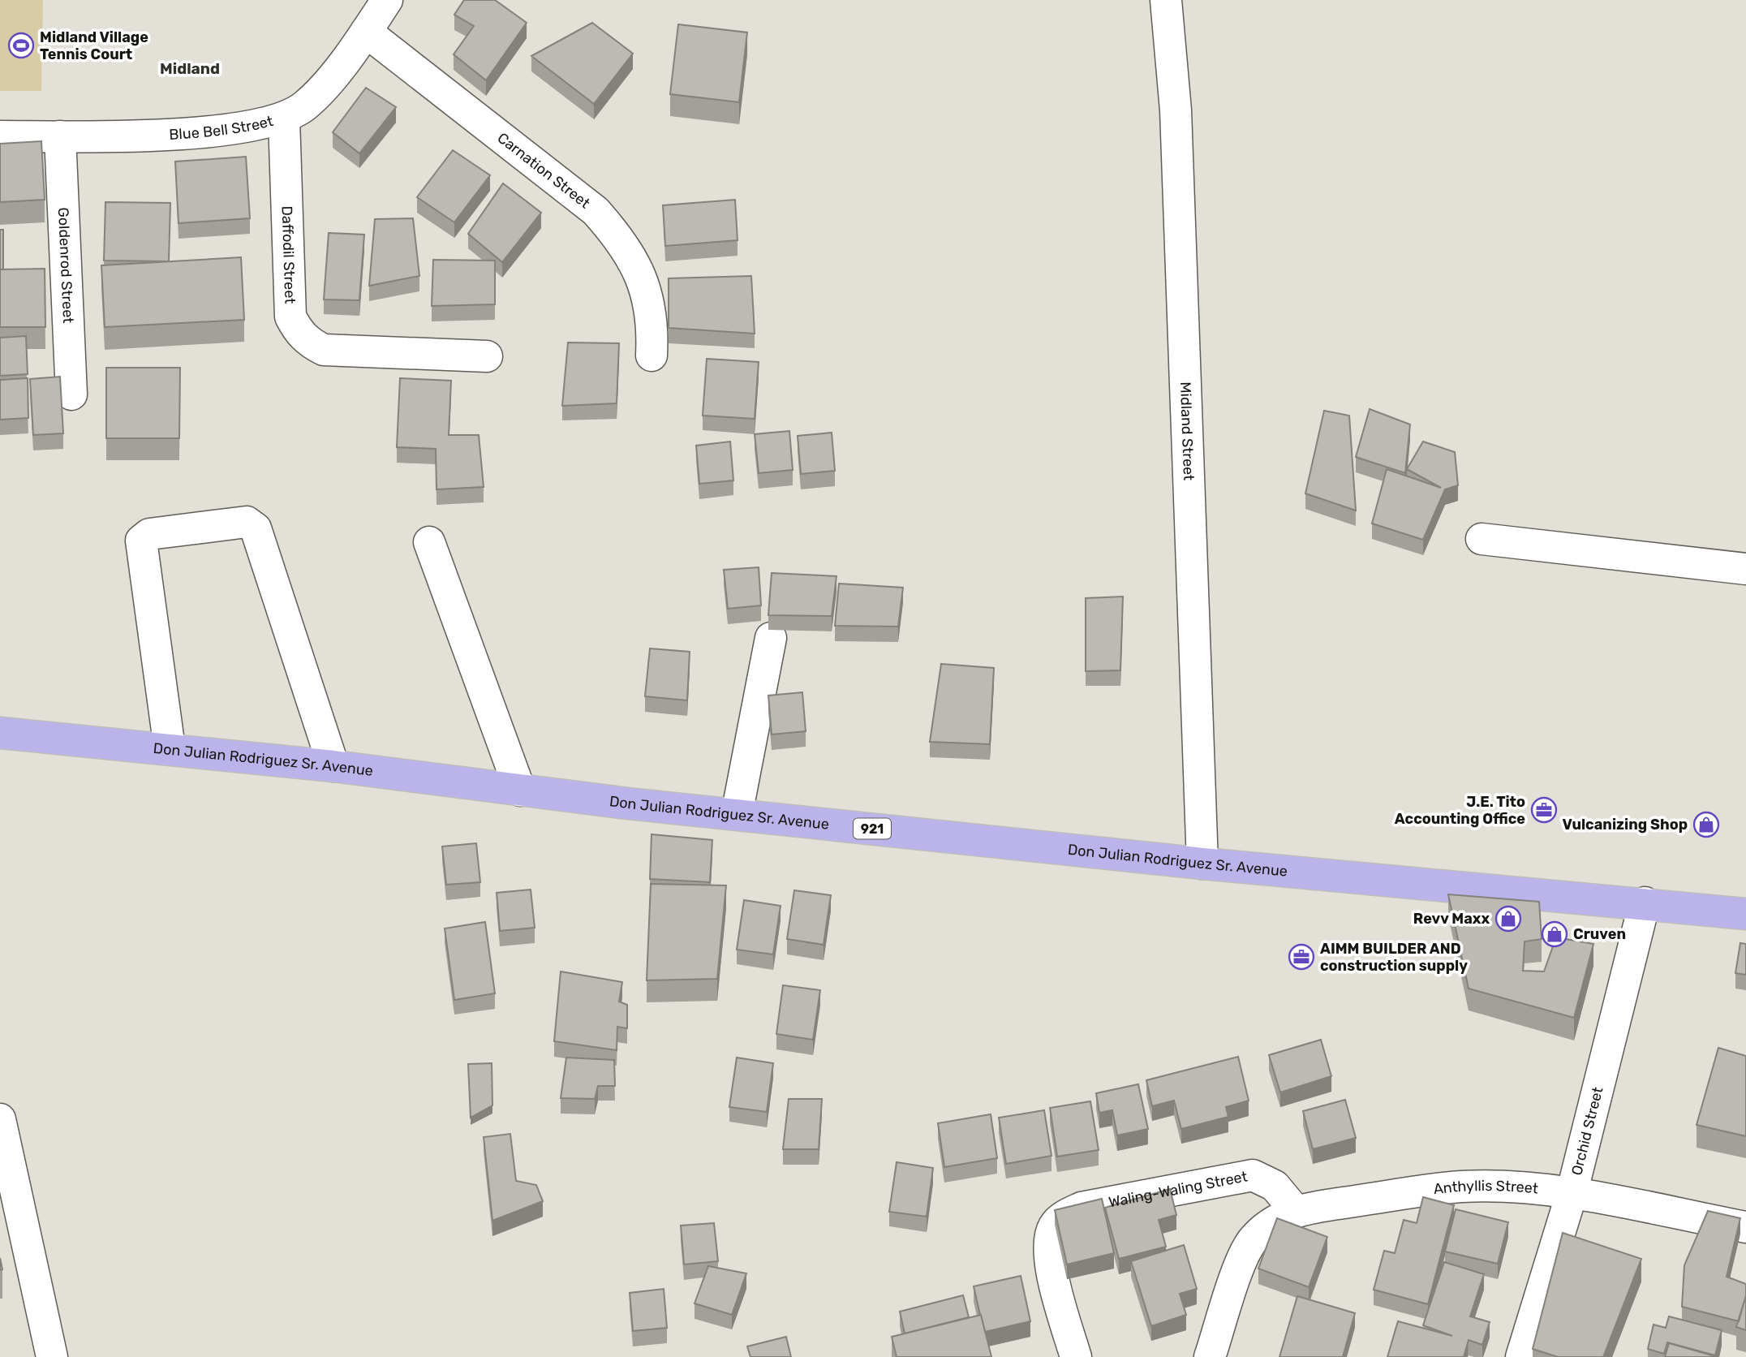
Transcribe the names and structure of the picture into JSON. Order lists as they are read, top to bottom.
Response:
{
  "streets": {
    "main road": ["Don Julian Rodriguez Sr. Avenue", "921"],
    "street": [
      "Blue Bell Street",
      "Carnation Street",
      "Daffodil Street",
      "Goldenrod Street",
      "Midland Street",
      "Orchid Street",
      "Waling-Waling Street",
      "Anthyllis Street"
    ]
  },
  "crossings": [
    ["Blue Bell Street", "Carnation Street"],
    ["Blue Bell Street", "Daffodil Street"],
    ["Blue Bell Street", "Goldenrod Street"],
    ["Midland Street", "Don Julian Rodriguez Sr. Avenue"],
    ["Don Julian Rodriguez Sr. Avenue", "Orchid Street"],
    ["Orchid Street", "Anthyllis Street"],
    ["Waling-Waling Street", "Anthyllis Street"]
  ],
  "districts": ["Midland"],
  "places": {
    "sports": ["Midland Village Tennis Court"],
    "office": ["J.E. Tito Accounting Office", "AIMM BUILDER AND construction supply"],
    "shop": ["Vulcanizing Shop", "Revv Maxx", "Cruven"]
  }
}
